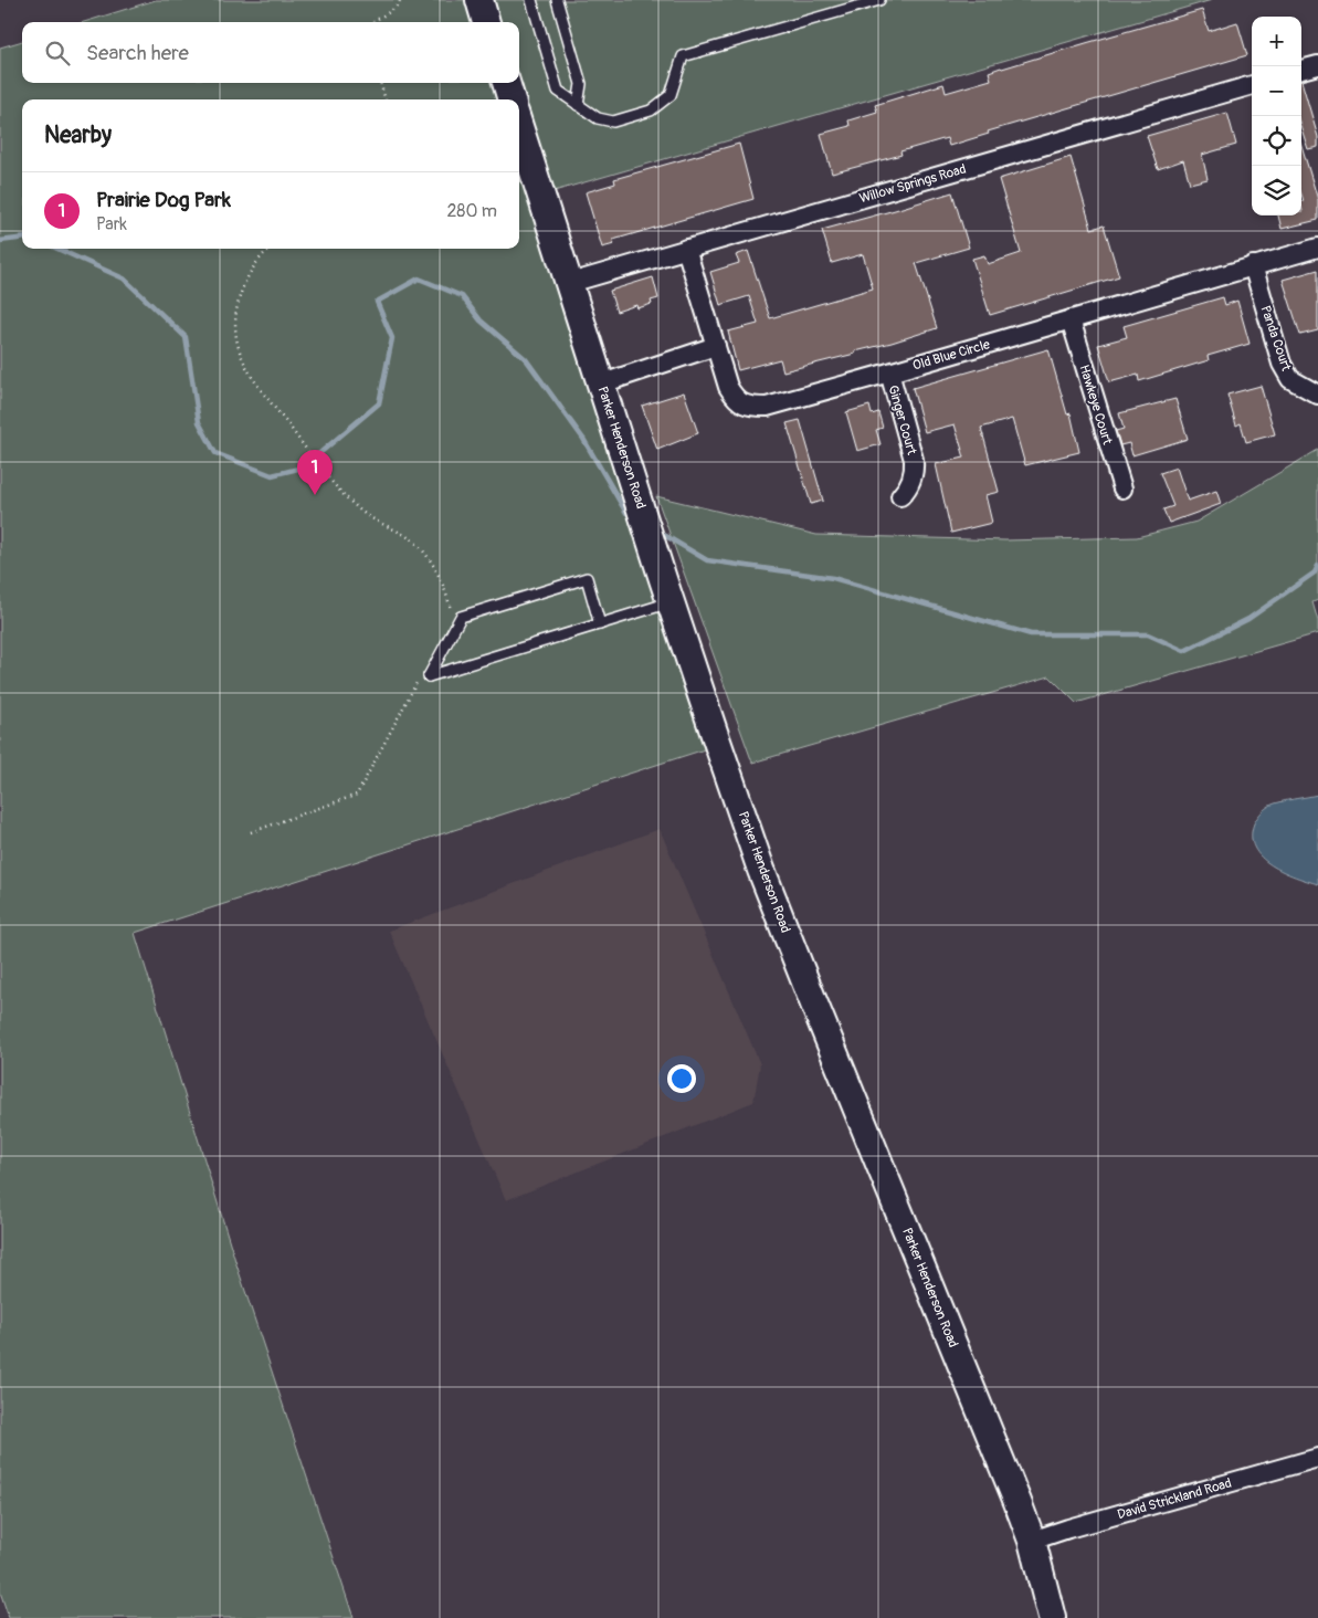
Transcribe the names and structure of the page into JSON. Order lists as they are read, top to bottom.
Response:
{
  "streets": {
    "street": [
      "Willow Springs Road",
      "Panda Court",
      "Old Blue Circle",
      "Hawkeye Court",
      "Ginger Court",
      "Parker Henderson Road",
      "David Strickland Road"
    ]
  },
  "crossings": [
    ["Willow Springs Road", "Old Blue Circle"],
    ["Willow Springs Road", "Parker Henderson Road"],
    ["Panda Court", "Old Blue Circle"],
    ["Old Blue Circle", "Hawkeye Court"],
    ["Old Blue Circle", "Ginger Court"],
    ["Parker Henderson Road", "David Strickland Road"]
  ],
  "page": {
    "map_buttons": ["+", "−"],
    "search": "Search here",
    "heading": "Nearby",
    "list": [
      {
        "mark": "1",
        "name": "Prairie Dog Park",
        "note": "Park",
        "value": "280 m"
      }
    ],
    "pins": "1"
  }
}
